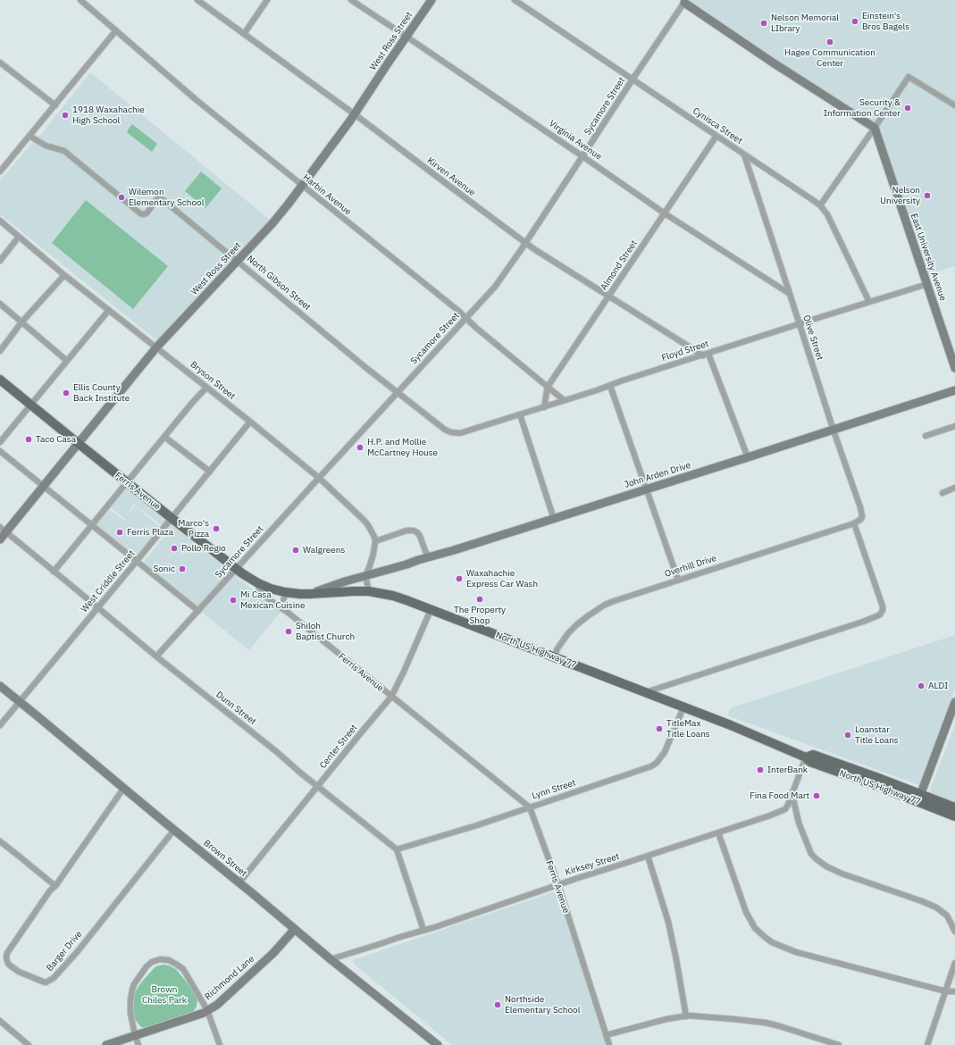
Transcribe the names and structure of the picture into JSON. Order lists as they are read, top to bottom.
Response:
{
  "streets": {
    "main road": ["Ferris Avenue", "North US Highway 77"],
    "street": [
      "West Ross Street",
      "Sycamore Street",
      "Cynisca Street",
      "Virginia Avenue",
      "Kirven Avenue",
      "Harbin Avenue",
      "East University Avenue",
      "Almond Street",
      "North Gibson Street",
      "Olive Street",
      "Floyd Street",
      "Bryson Street",
      "John Arden Drive",
      "Overhill Drive",
      "West Criddle Street",
      "Dunn Street",
      "Center Street",
      "Lynn Street",
      "Brown Street",
      "Kirksey Street",
      "Barger Drive",
      "Richmond Lane"
    ]
  },
  "crossings": [
    ["West Ross Street", "Virginia Avenue"],
    ["West Ross Street", "Kirven Avenue"],
    ["West Ross Street", "Harbin Avenue"],
    ["West Ross Street", "North Gibson Street"],
    ["West Ross Street", "Bryson Street"],
    ["West Ross Street", "Ferris Avenue"],
    ["West Ross Street", "Dunn Street"],
    ["Sycamore Street", "Cynisca Street"],
    ["Sycamore Street", "Virginia Avenue"],
    ["Sycamore Street", "Kirven Avenue"],
    ["Sycamore Street", "Harbin Avenue"],
    ["Sycamore Street", "North Gibson Street"],
    ["Sycamore Street", "Bryson Street"],
    ["Sycamore Street", "Ferris Avenue"],
    ["Sycamore Street", "Dunn Street"],
    ["Cynisca Street", "Almond Street"],
    ["Cynisca Street", "Olive Street"],
    ["Cynisca Street", "Floyd Street"],
    ["Virginia Avenue", "Almond Street"],
    ["Virginia Avenue", "Olive Street"],
    ["Kirven Avenue", "Almond Street"],
    ["Kirven Avenue", "Floyd Street"],
    ["Harbin Avenue", "Almond Street"],
    ["Harbin Avenue", "Floyd Street"],
    ["East University Avenue", "Floyd Street"],
    ["Almond Street", "Floyd Street"],
    ["North Gibson Street", "Floyd Street"],
    ["Olive Street", "Floyd Street"],
    ["Olive Street", "John Arden Drive"],
    ["Olive Street", "Overhill Drive"],
    ["Bryson Street", "West Criddle Street"],
    ["Ferris Avenue", "West Criddle Street"],
    ["Ferris Avenue", "North US Highway 77"],
    ["Ferris Avenue", "Center Street"],
    ["Ferris Avenue", "Lynn Street"],
    ["Ferris Avenue", "Kirksey Street"],
    ["Overhill Drive", "North US Highway 77"],
    ["West Criddle Street", "Dunn Street"],
    ["West Criddle Street", "Brown Street"],
    ["North US Highway 77", "Center Street"],
    ["North US Highway 77", "Lynn Street"],
    ["North US Highway 77", "Kirksey Street"],
    ["Dunn Street", "Center Street"],
    ["Dunn Street", "Lynn Street"],
    ["Center Street", "Brown Street"],
    ["Brown Street", "Kirksey Street"],
    ["Brown Street", "Barger Drive"],
    ["Brown Street", "Richmond Lane"]
  ],
  "parks": ["Brown Chiles Park"],
  "places": [
    "Einstein's Bros Bagels",
    "Nelson Memorial LIbrary",
    "Hagee Communication Center",
    "Security & Information Center",
    "1918 Waxahachie High School",
    "Nelson University",
    "Wilemon Elementary School",
    "Ellis County Back Institute",
    "Taco Casa",
    "H.P. and Mollie McCartney House",
    "Marco's Pizza",
    "Ferris Plaza",
    "Pollo Regio",
    "Walgreens",
    "Sonic",
    "Waxahachie Express Car Wash",
    "The Property Shop",
    "Mi Casa Mexican Cuisine",
    "Shiloh Baptist Church",
    "ALDI",
    "TitleMax Title Loans",
    "Loanstar Title Loans",
    "InterBank",
    "Fina Food Mart",
    "Northside Elementary School"
  ]
}
